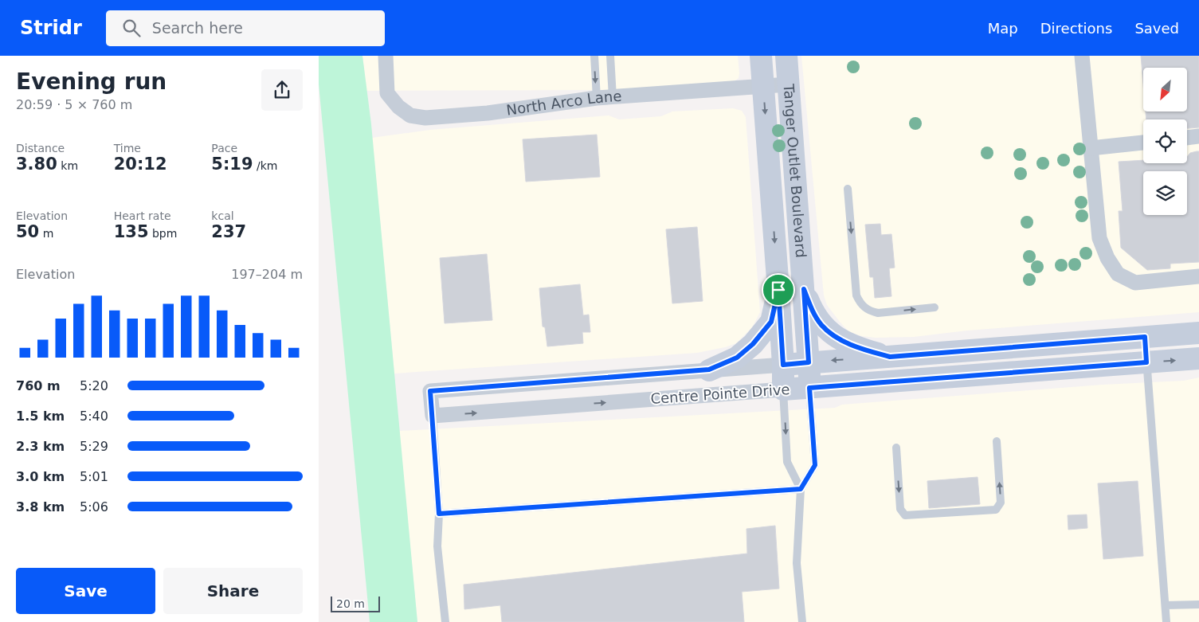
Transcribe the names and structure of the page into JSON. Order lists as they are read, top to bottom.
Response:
{
  "streets": {
    "street": ["North Arco Lane", "Tanger Outlet Boulevard", "Centre Pointe Drive"]
  },
  "crossings": [
    ["North Arco Lane", "Tanger Outlet Boulevard"],
    ["Tanger Outlet Boulevard", "Centre Pointe Drive"]
  ],
  "scale_bar": "20 m",
  "north": "bottom left",
  "page": {
    "header": "Stridr",
    "search": "Search here",
    "nav": ["Map", "Directions", "Saved"],
    "heading": ["Evening run", "20:59 · 5 × 760 m"],
    "stats": [
      ["Distance", "3.80 km"],
      ["Time", "20:12"],
      ["Pace", "5:19 /km"],
      ["Elevation", "50 m"],
      ["Heart rate", "135 bpm"],
      ["kcal", "237"]
    ],
    "chart": ["Elevation", "197–204 m"],
    "list": [
      {
        "name": "760 m",
        "note": "5:20"
      },
      {
        "name": "1.5 km",
        "note": "5:40"
      },
      {
        "name": "2.3 km",
        "note": "5:29"
      },
      {
        "name": "3.0 km",
        "note": "5:01"
      },
      {
        "name": "3.8 km",
        "note": "5:06"
      }
    ],
    "buttons": ["Save", "Share"],
    "scale": "20 m"
  }
}
